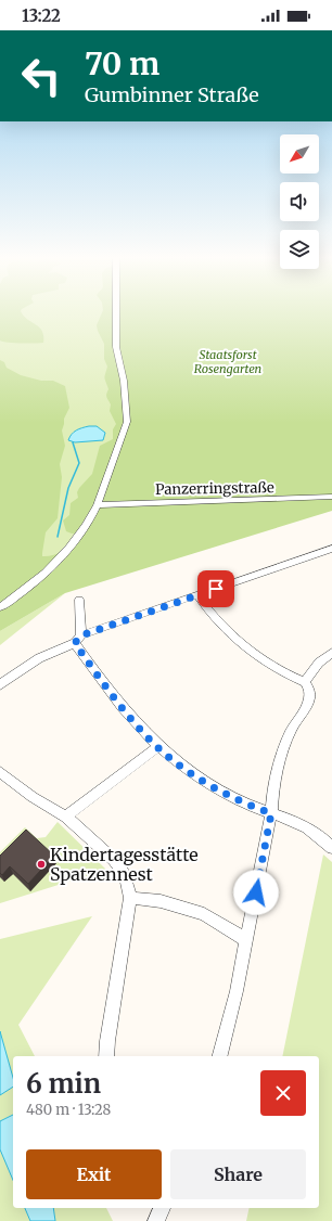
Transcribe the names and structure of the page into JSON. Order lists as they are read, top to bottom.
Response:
{
  "streets": {
    "street": ["Panzerringstraße"]
  },
  "parks": ["Staatsforst Rosengarten"],
  "places": ["Kindertagesstätte Spatzennest"],
  "north": "bottom left",
  "page": {
    "status": "13:22",
    "turn": ["70 m", "Gumbinner Straße"],
    "heading": ["6 min", "480 m · 13:28"],
    "buttons": ["Exit", "Share"]
  }
}
